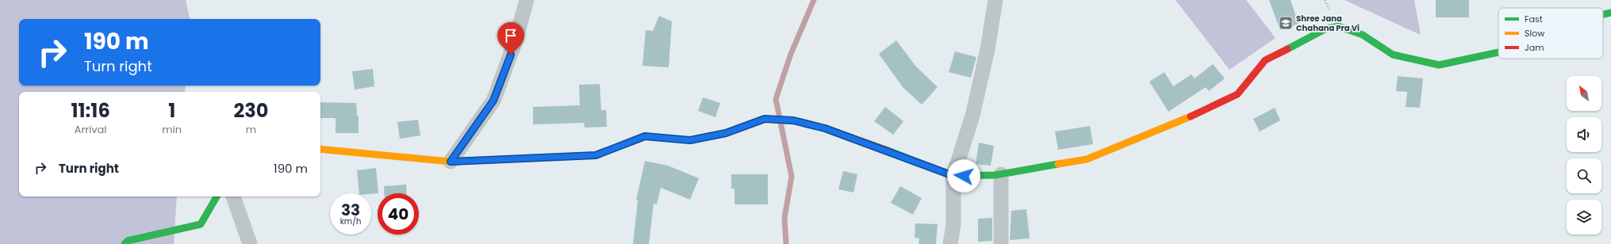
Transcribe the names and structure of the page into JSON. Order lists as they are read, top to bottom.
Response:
{
  "places": {
    "school or university": ["Shree Jana Chahana Pra Vi"]
  },
  "legend": ["Fast", "Slow", "Jam"],
  "north": "top left",
  "page": {
    "turn": ["190 m", "Turn right"],
    "eta": [
      "11:16",
      "Arrival",
      "1",
      "min",
      "230",
      "m"
    ],
    "list": [
      {
        "name": "Turn right",
        "value": "190 m"
      }
    ],
    "speed": "33 km/h",
    "limit": "40"
  }
}
